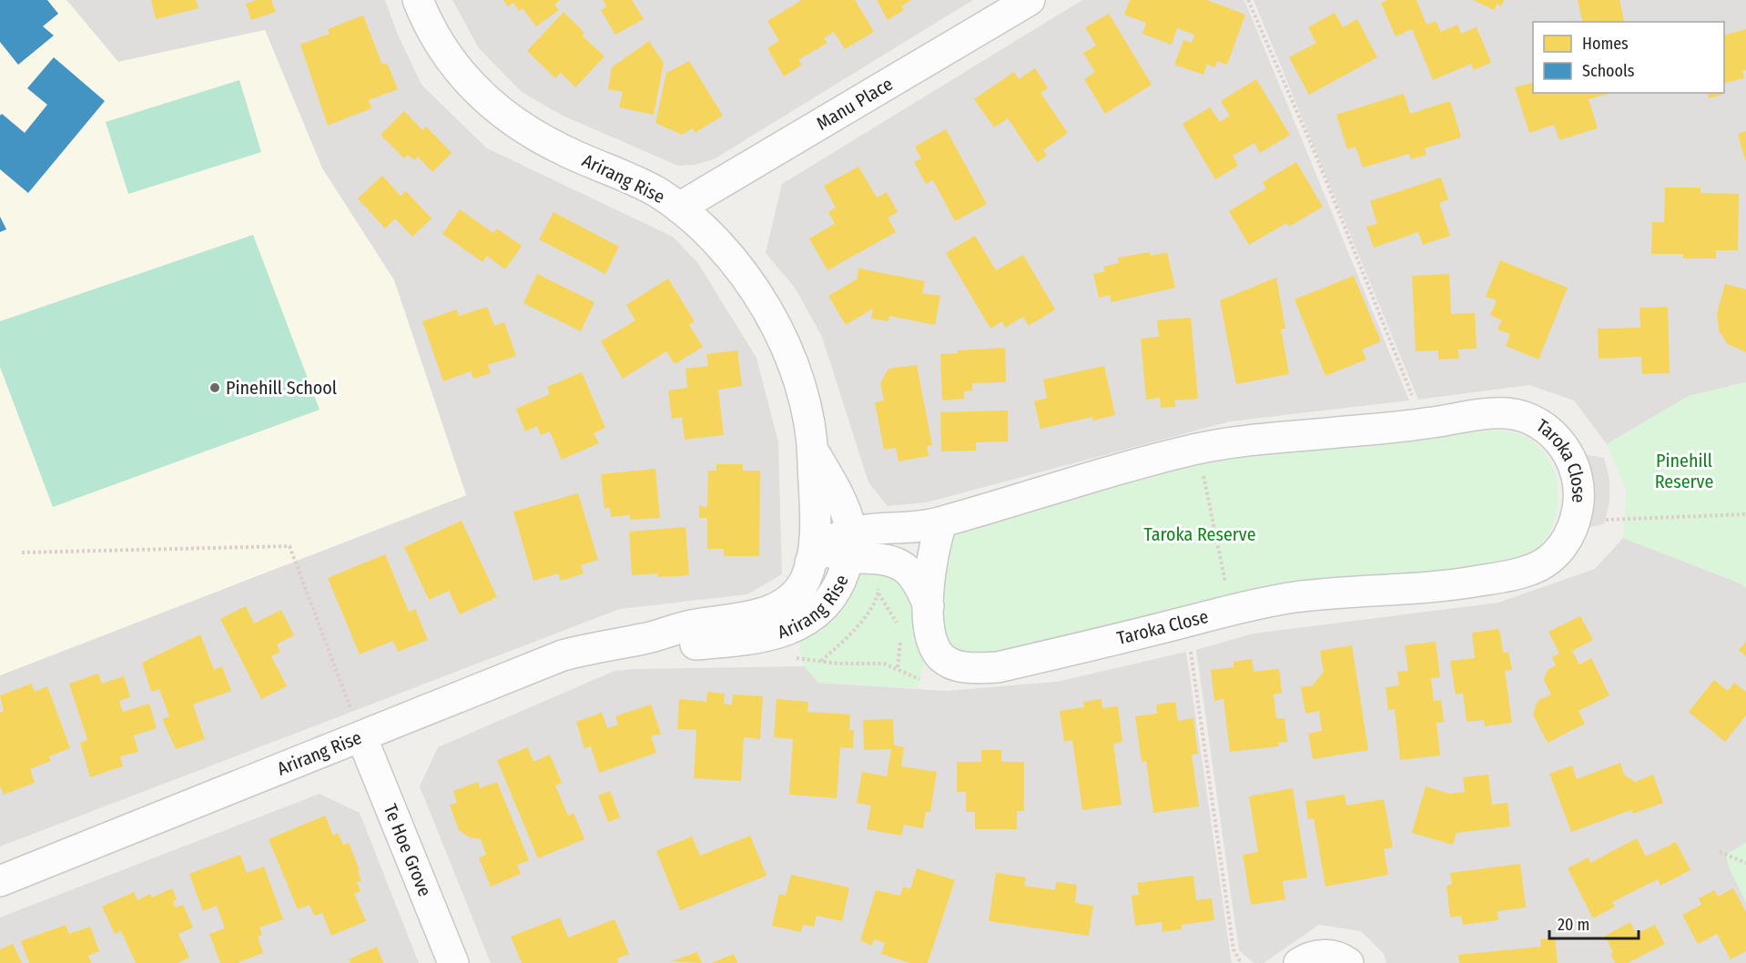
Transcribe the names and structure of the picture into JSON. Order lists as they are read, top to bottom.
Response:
{
  "streets": {
    "street": [
      "Manu Place",
      "Arirang Rise",
      "Taroka Close",
      "Te Hoe Grove"
    ]
  },
  "crossings": [
    ["Manu Place", "Arirang Rise"],
    ["Arirang Rise", "Taroka Close"],
    ["Arirang Rise", "Te Hoe Grove"]
  ],
  "parks": ["Pinehill Reserve", "Taroka Reserve"],
  "places": ["Pinehill School"],
  "legend": ["Homes", "Schools"],
  "scale_bar": "20 m"
}
